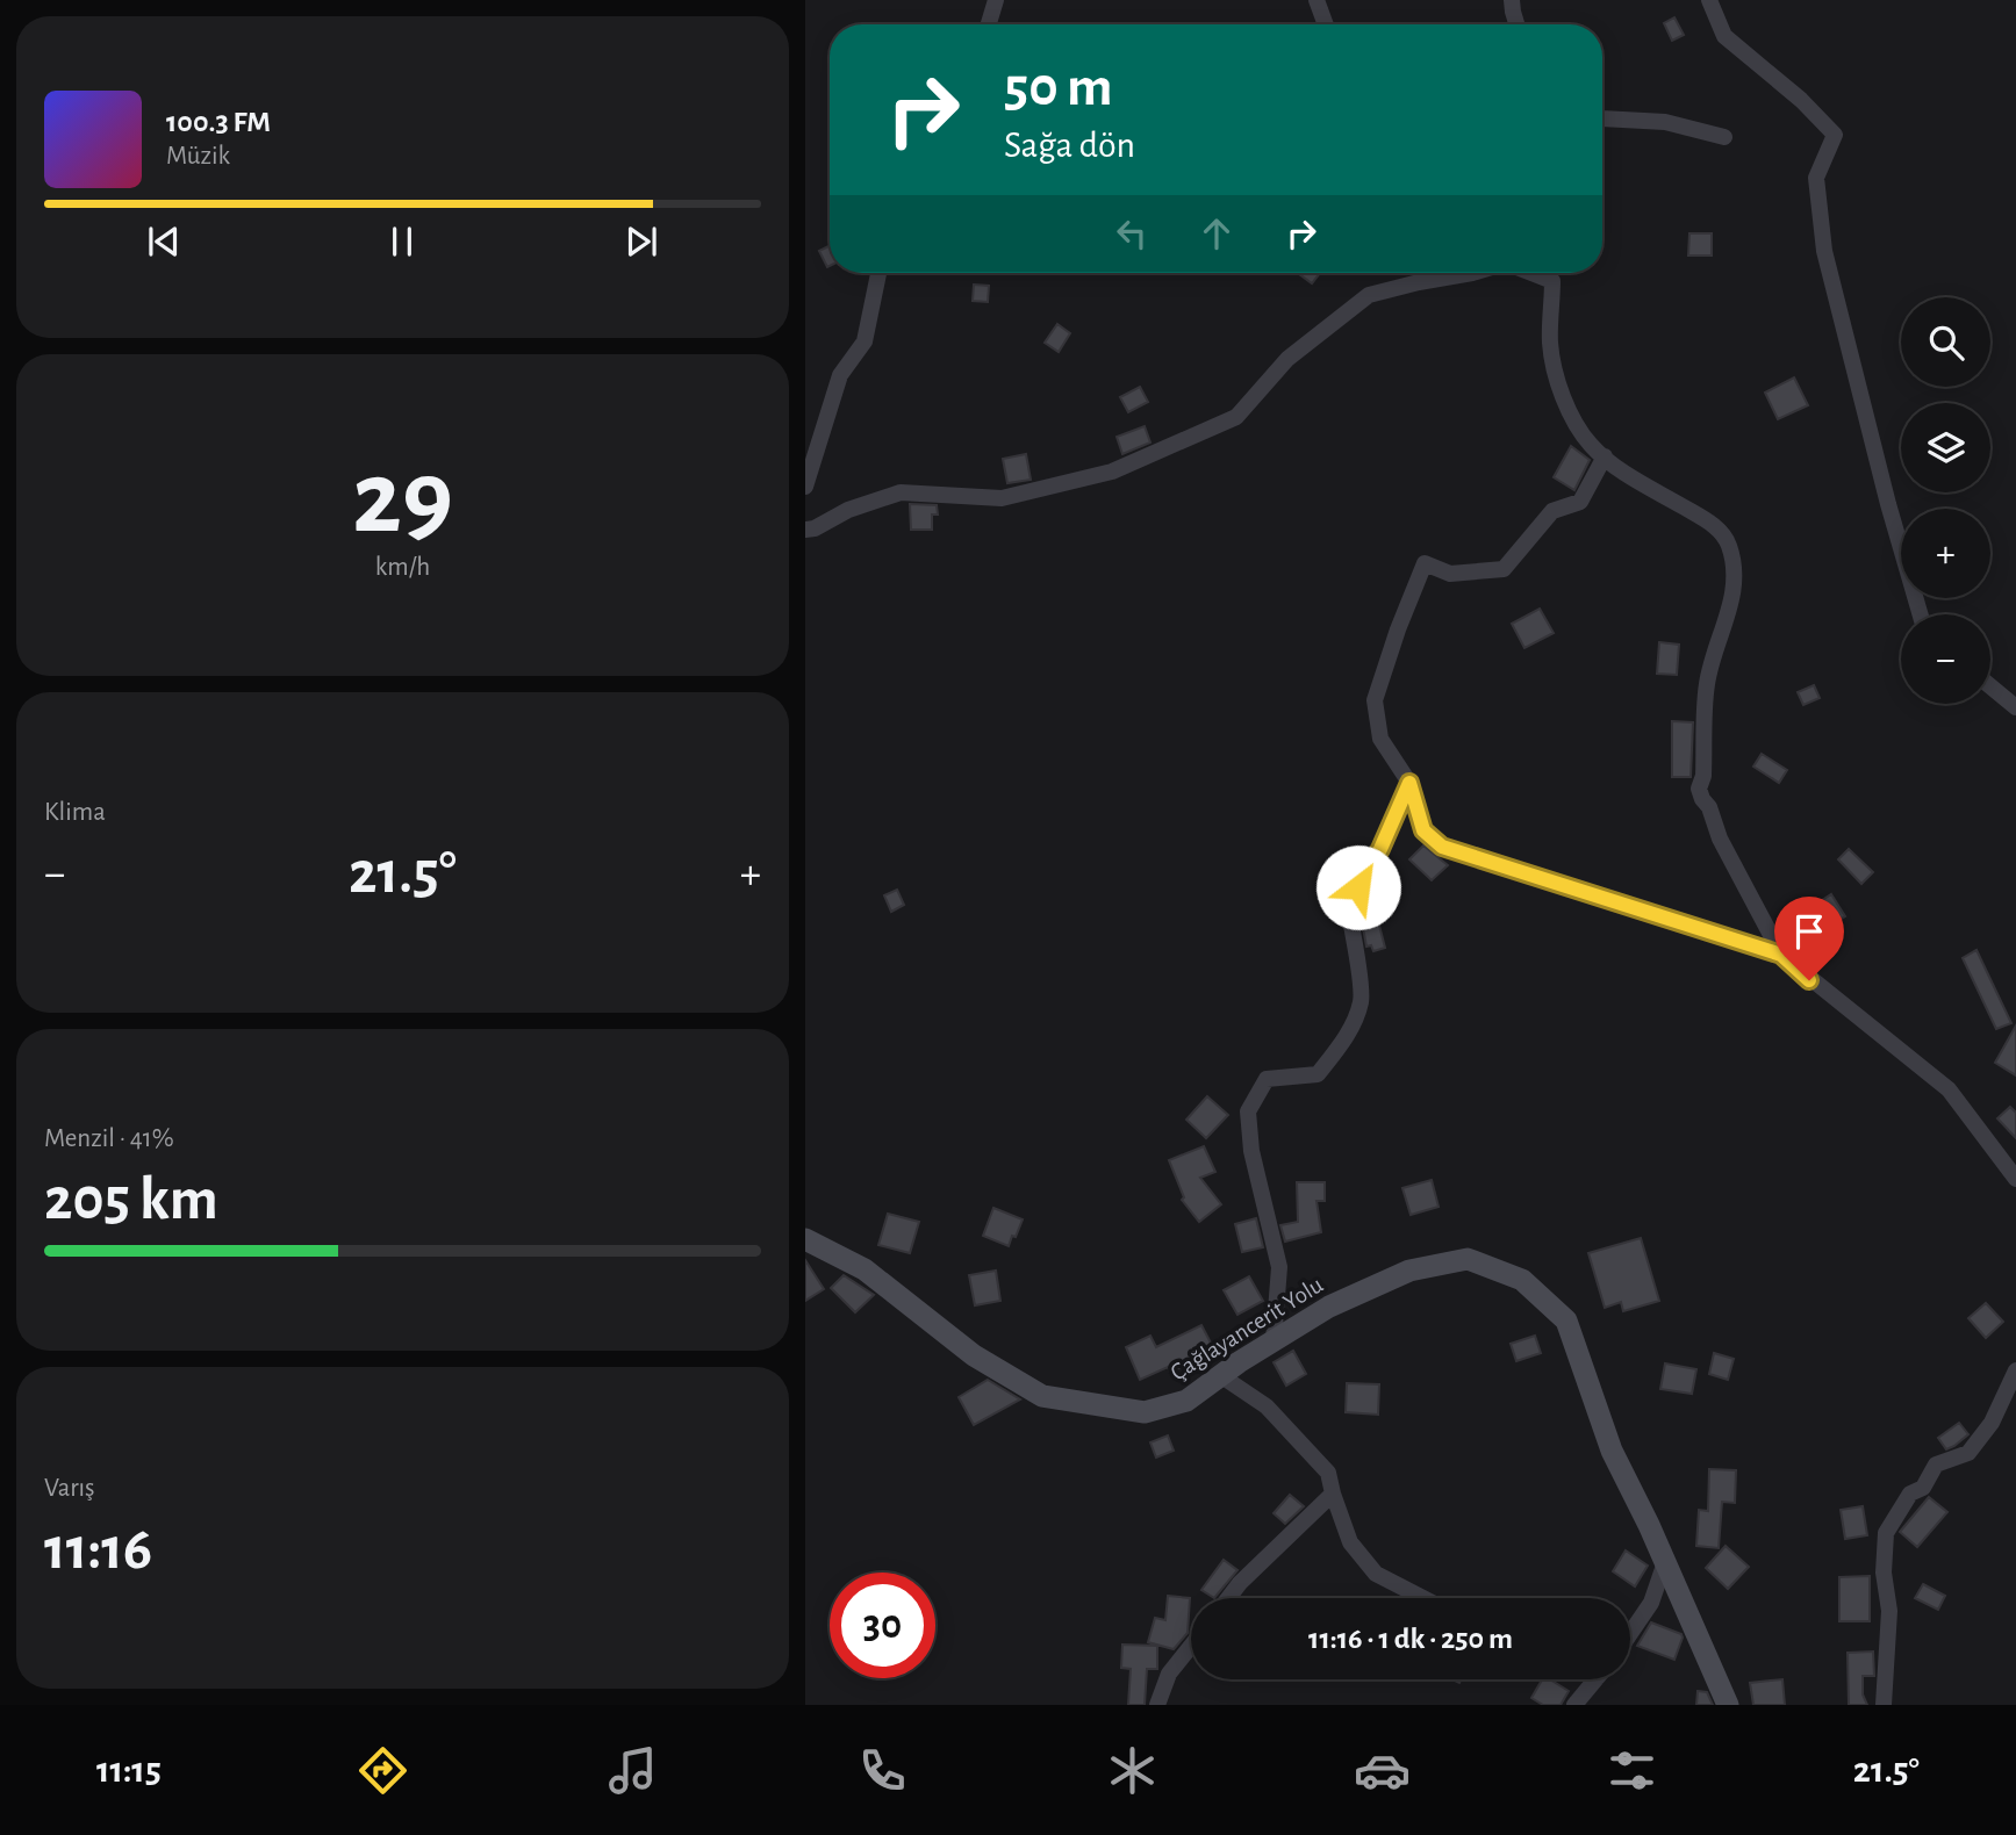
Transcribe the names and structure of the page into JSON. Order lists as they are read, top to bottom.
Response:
{
  "streets": {
    "main road": ["Çağlayancerit Yolu"]
  },
  "page": {
    "turn": ["50 m", "Sağa dön"],
    "song": ["100.3 FM", "Müzik"],
    "map_buttons": ["+", "−"],
    "tile": [
      ["29", "km/h"],
      "Klima",
      ["Menzil · 41%", "205 km"],
      ["Varış", "11:16"]
    ],
    "heat": ["−", "21.5°", "+"],
    "limit": "30",
    "trip": "11:16 · 1 dk · 250 m",
    "tabs": ["11:15", "21.5°"]
  }
}
